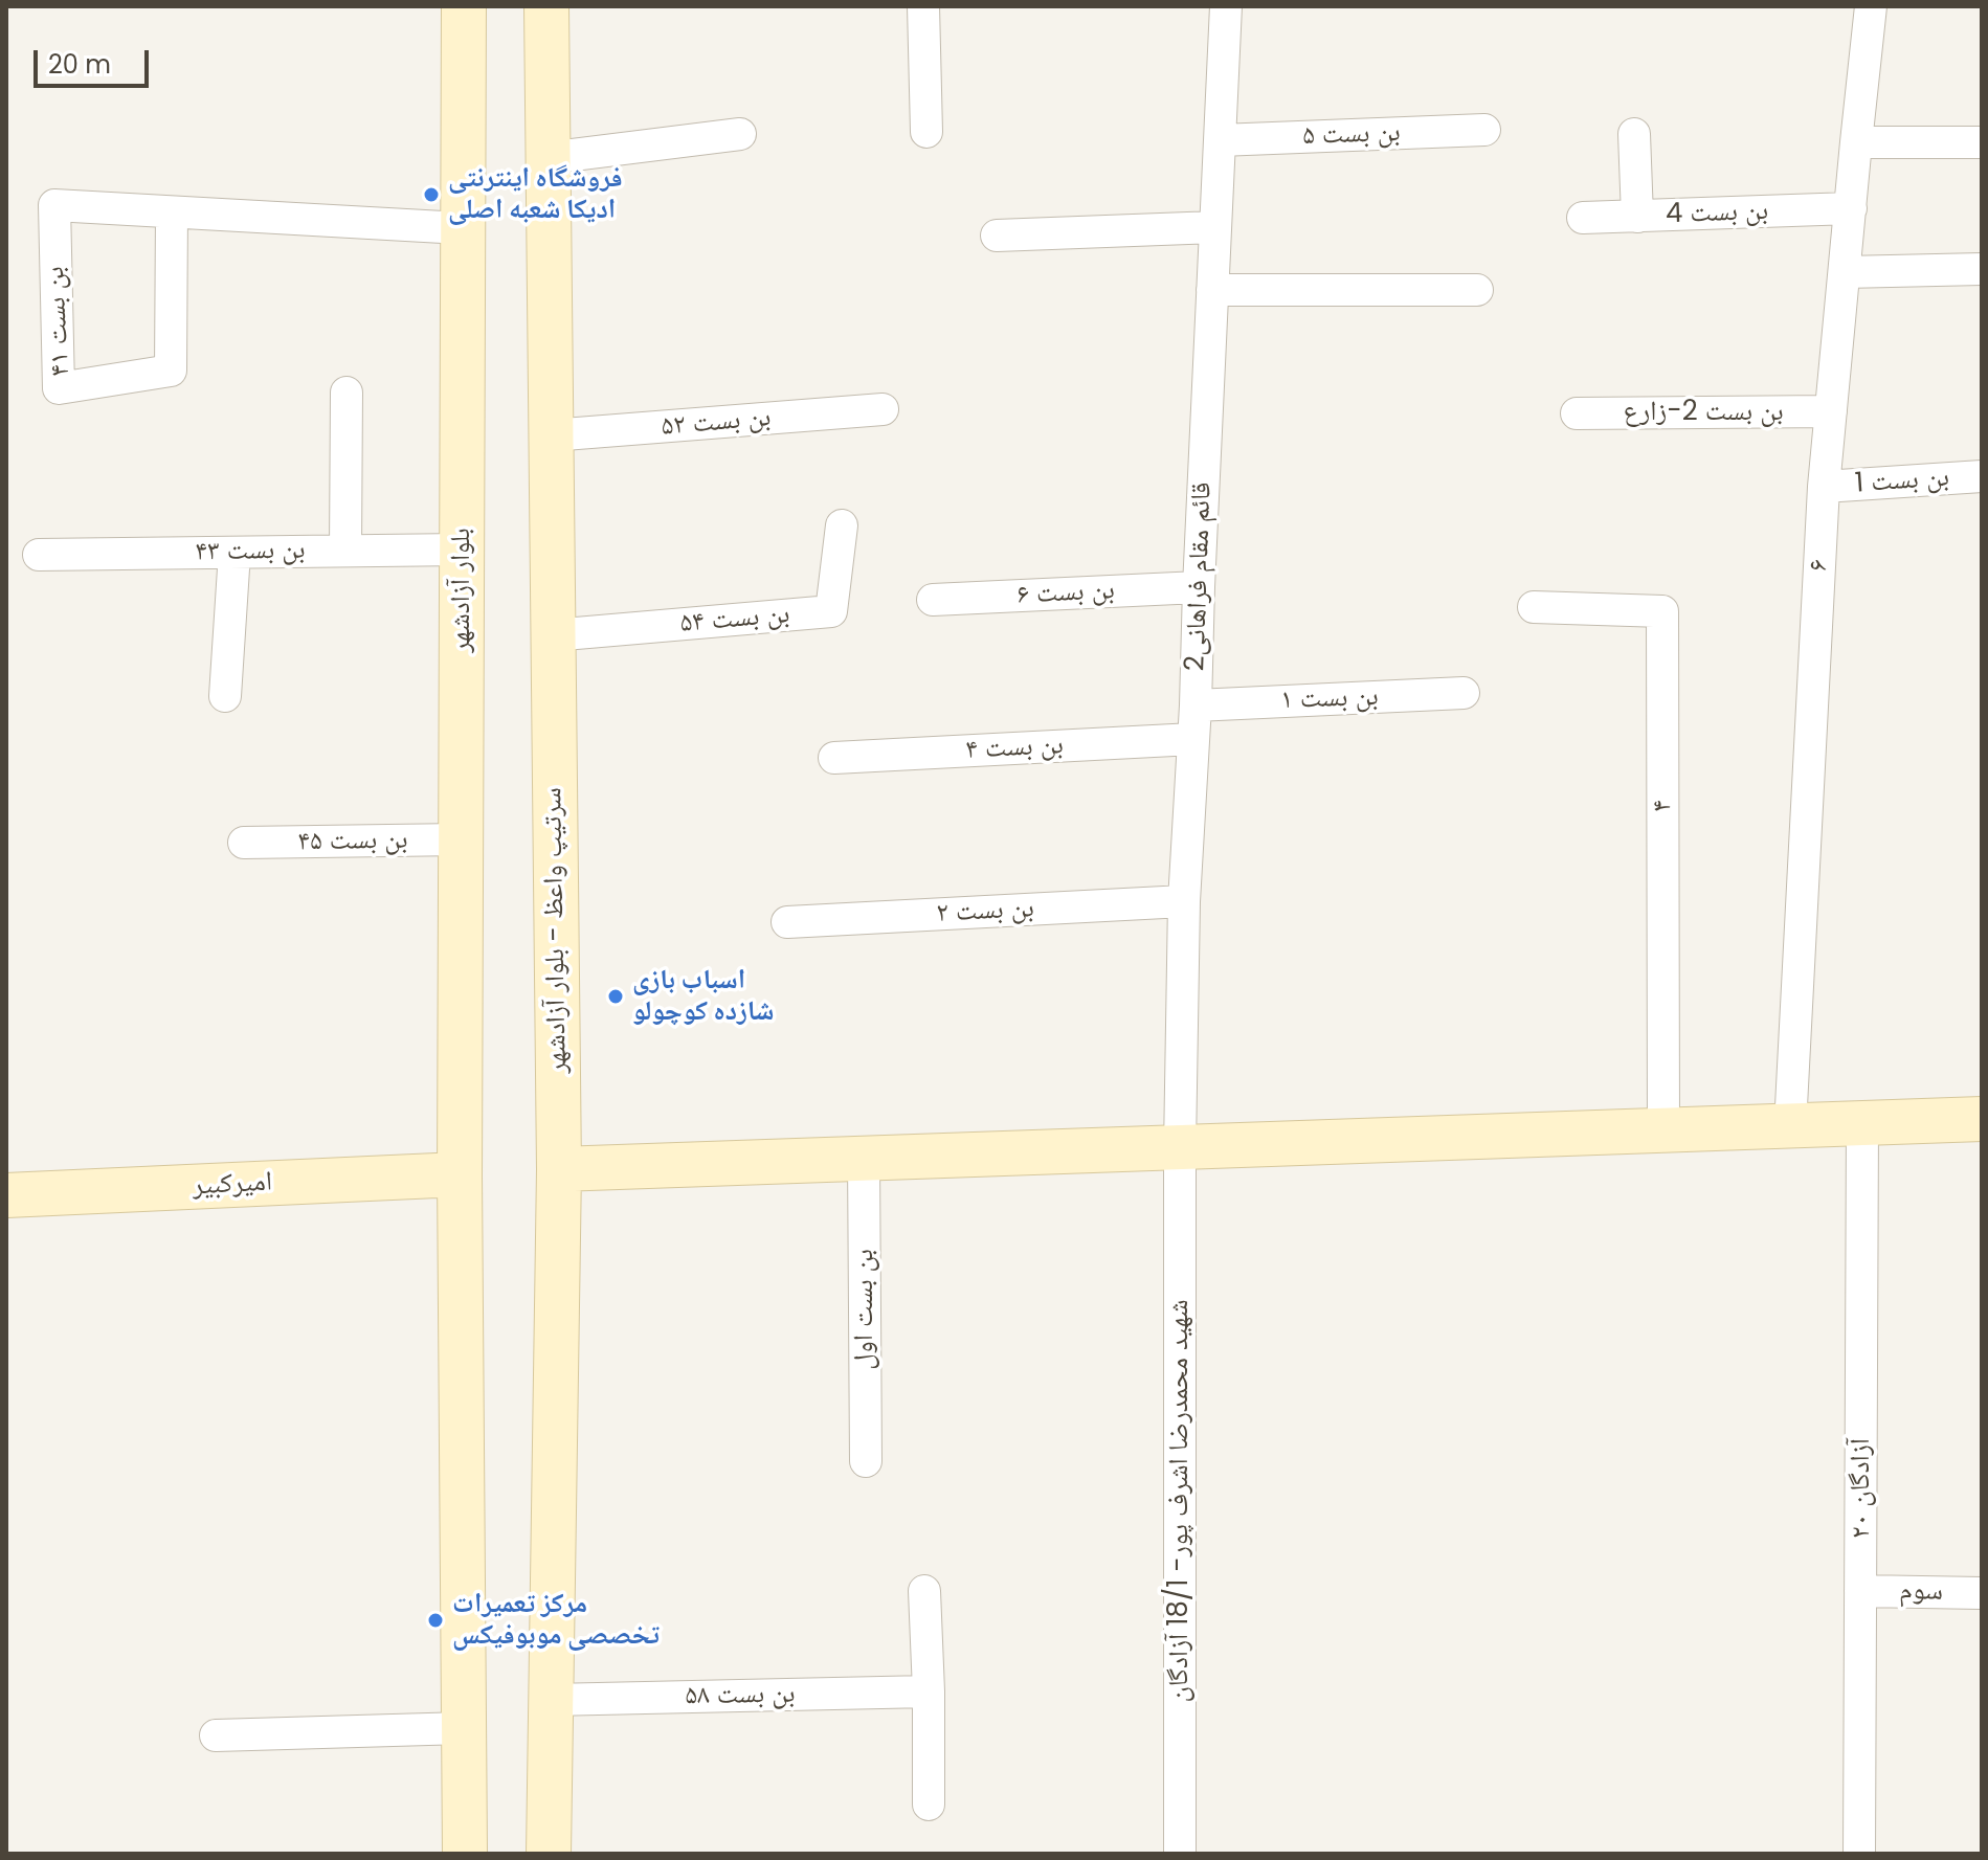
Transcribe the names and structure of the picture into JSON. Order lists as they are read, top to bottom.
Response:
{
  "streets": {
    "main road": ["بلوار آزادشهر", "سرتیپ واعظ - بلوار آزادشهر", "امیرکبیر"],
    "street": [
      "بن بست ۵",
      "بن بست 4",
      "بن بست ۴۱",
      "بن بست 2-زارع",
      "بن بست ۵۲",
      "بن بست 1",
      "بن بست ۴۳",
      "۶",
      "2قائم مقام فراهانی",
      "بن بست ۶",
      "بن بست ۵۴",
      "بن بست ۱",
      "بن بست ۴",
      "۴",
      "بن بست ۴۵",
      "بن بست ۲",
      "بن بست اول",
      "۲۰ آزادگان",
      "شهید محمدرضا اشرف پور- 18/1 آزادگان",
      "سوم",
      "بن بست ۵۸"
    ]
  },
  "crossings": [
    ["بن بست ۵", "2قائم مقام فراهانی"],
    ["بن بست 4", "۶"],
    ["بن بست ۴۱", "بلوار آزادشهر"],
    ["بن بست 2-زارع", "۶"],
    ["بن بست ۵۲", "سرتیپ واعظ - بلوار آزادشهر"],
    ["بن بست 1", "۶"],
    ["بن بست ۴۳", "بلوار آزادشهر"],
    ["2قائم مقام فراهانی", "بن بست ۶"],
    ["2قائم مقام فراهانی", "بن بست ۱"],
    ["2قائم مقام فراهانی", "بن بست ۴"],
    ["2قائم مقام فراهانی", "بن بست ۲"],
    ["2قائم مقام فراهانی", "شهید محمدرضا اشرف پور- 18/1 آزادگان"],
    ["بلوار آزادشهر", "بن بست ۴۵"],
    ["بلوار آزادشهر", "امیرکبیر"],
    ["بن بست ۵۴", "سرتیپ واعظ - بلوار آزادشهر"],
    ["سرتیپ واعظ - بلوار آزادشهر", "بن بست ۵۸"],
    ["۲۰ آزادگان", "سوم"]
  ],
  "places": ["فروشگاه اینترنتی ادیکا شعبه اصلی", "اسباب بازی شازده کوچولو", "مرکز تعمیرات تخصصی موبوفیکس"],
  "scale_bar": "20 m"
}
